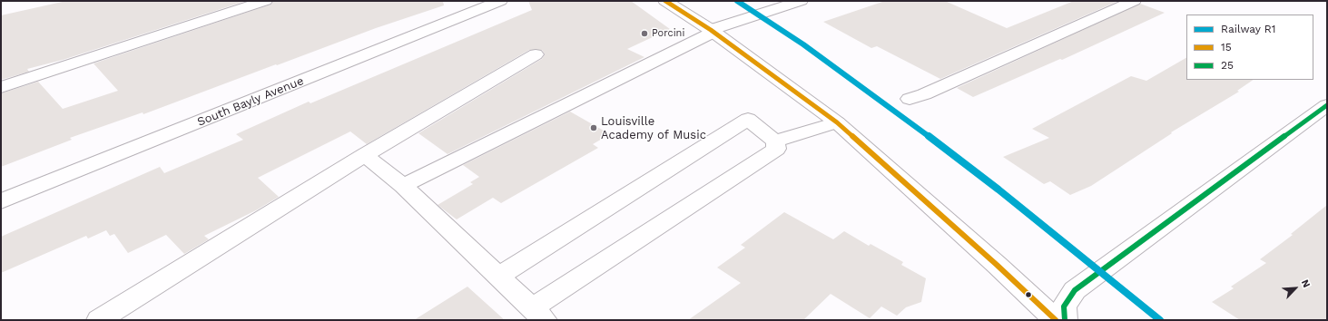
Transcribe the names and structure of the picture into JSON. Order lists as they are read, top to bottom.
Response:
{
  "streets": {
    "street": ["South Bayly Avenue"]
  },
  "places": ["Porcini", "Louisville Academy of Music"],
  "lines": ["rail line R1", "transit line 15", "transit line 25"],
  "legend": ["Railway R1", "15", "25"],
  "north": "top right"
}
